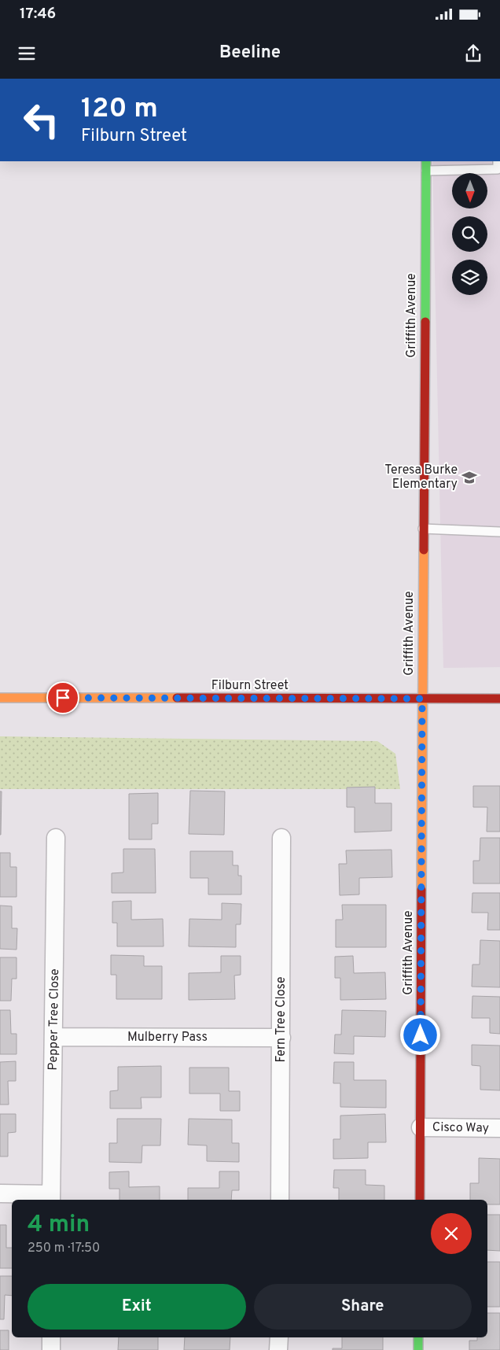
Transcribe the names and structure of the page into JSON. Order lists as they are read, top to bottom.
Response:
{
  "streets": {
    "street": [
      "Griffith Avenue",
      "Filburn Street",
      "Pepper Tree Close",
      "Fern Tree Close",
      "Mulberry Pass",
      "Cisco Way"
    ]
  },
  "crossings": [
    ["Griffith Avenue", "Filburn Street"],
    ["Griffith Avenue", "Cisco Way"],
    ["Pepper Tree Close", "Mulberry Pass"],
    ["Fern Tree Close", "Mulberry Pass"]
  ],
  "places": {
    "school or university": ["Teresa Burke Elementary"]
  },
  "north": "bottom",
  "page": {
    "status": "17:46",
    "header": "Beeline",
    "turn": ["120 m", "Filburn Street"],
    "heading": ["4 min", "250 m · 17:50"],
    "buttons": ["Exit", "Share"]
  }
}
